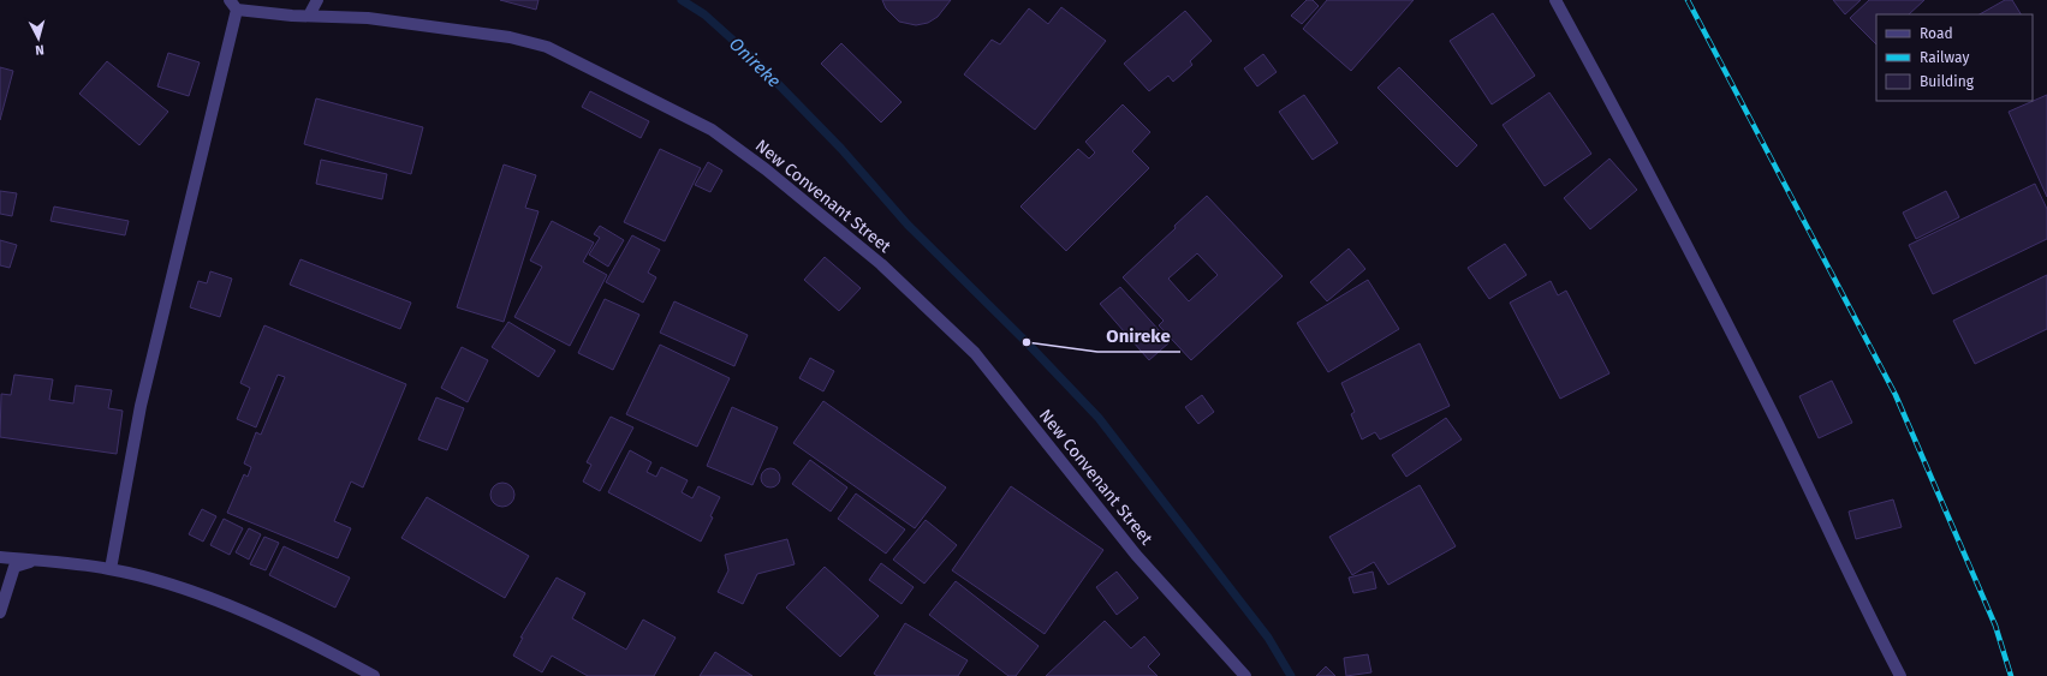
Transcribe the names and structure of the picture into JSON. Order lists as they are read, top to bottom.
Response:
{
  "streets": {
    "street": ["New Convenant Street"]
  },
  "water": ["Onireke"],
  "places": ["Onireke"],
  "legend": ["Road", "Railway", "Building"],
  "north": "bottom"
}
